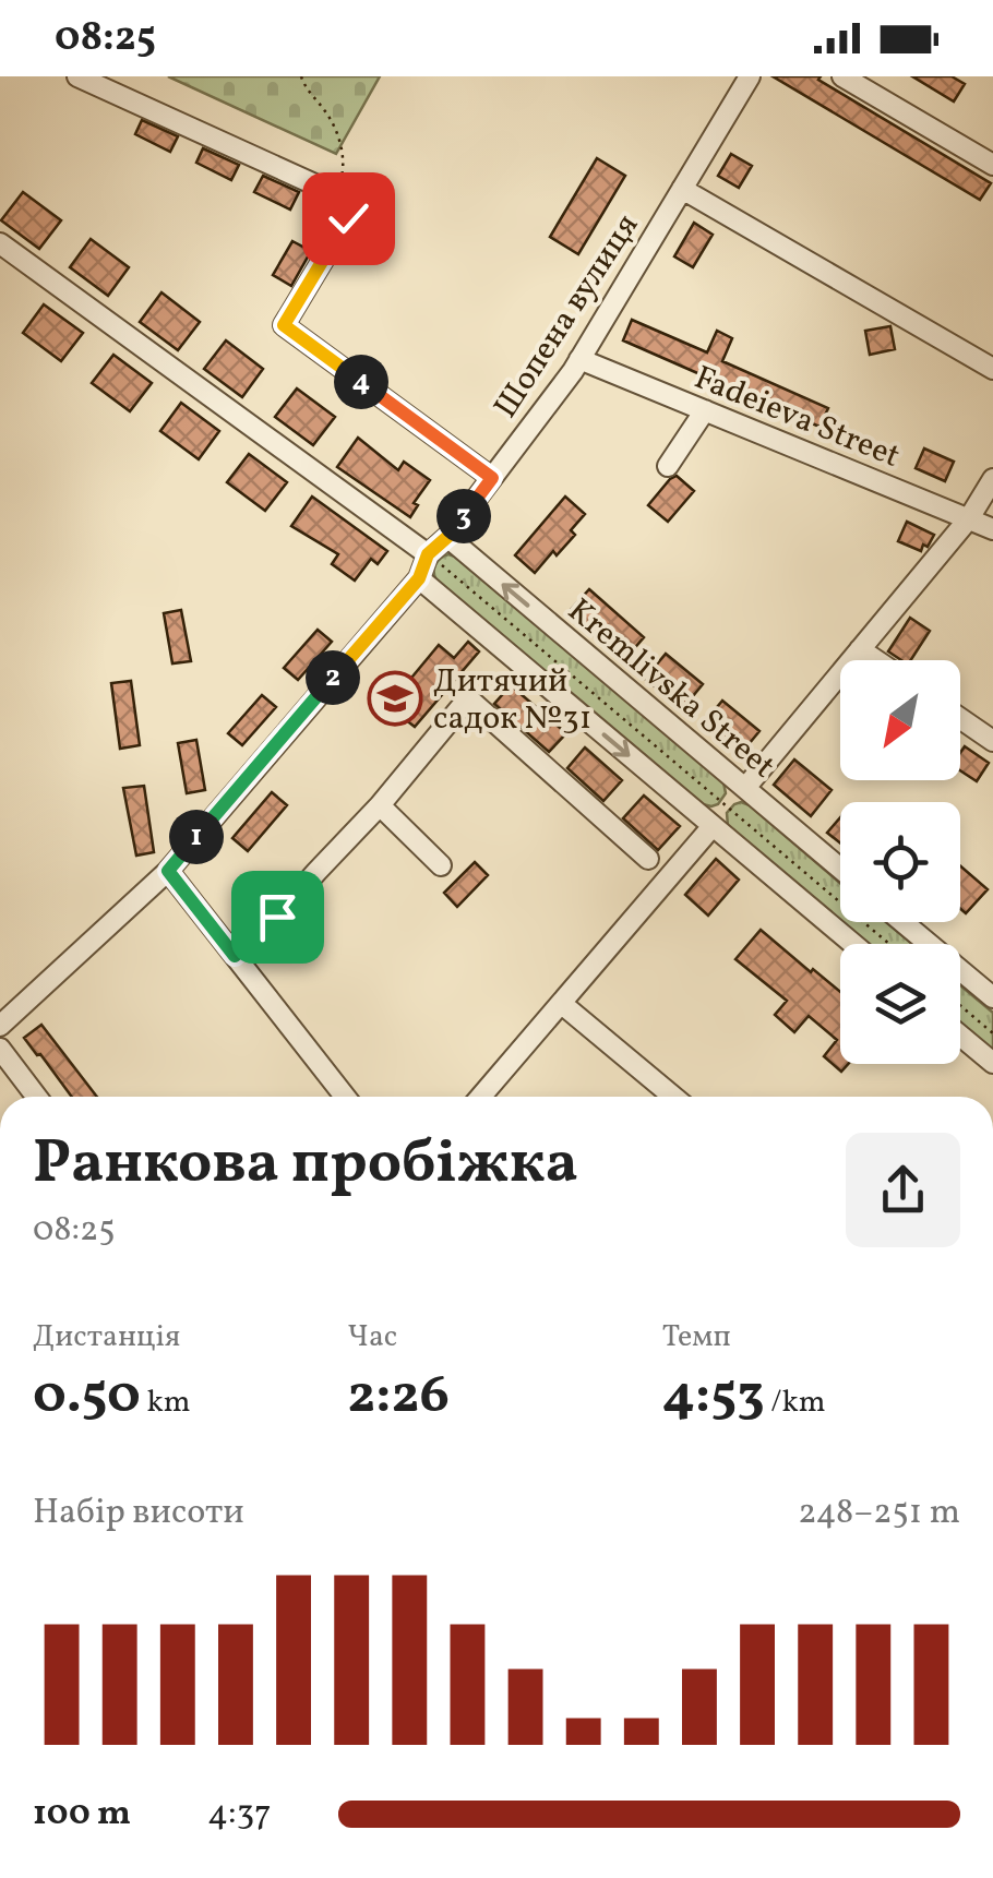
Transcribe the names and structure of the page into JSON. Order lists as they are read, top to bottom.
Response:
{
  "streets": {
    "street": ["Шопена вулиця", "Fadeieva Street", "Kremlivska Street"]
  },
  "crossings": [
    ["Шопена вулиця", "Fadeieva Street"],
    ["Шопена вулиця", "Kremlivska Street"]
  ],
  "places": {
    "school or university": ["Дитячий садок №31"]
  },
  "north": "bottom left",
  "page": {
    "status": "08:25",
    "pins": [
      "4",
      "3",
      "2",
      "1"
    ],
    "heading": ["Ранкова пробіжка", "08:25"],
    "stats": [
      ["Дистанція", "0.50 km"],
      ["Час", "2:26"],
      ["Темп", "4:53 /km"]
    ],
    "chart": ["Набір висоти", "248–251 m"],
    "list": [
      {
        "name": "100 m",
        "note": "4:37"
      }
    ]
  }
}
